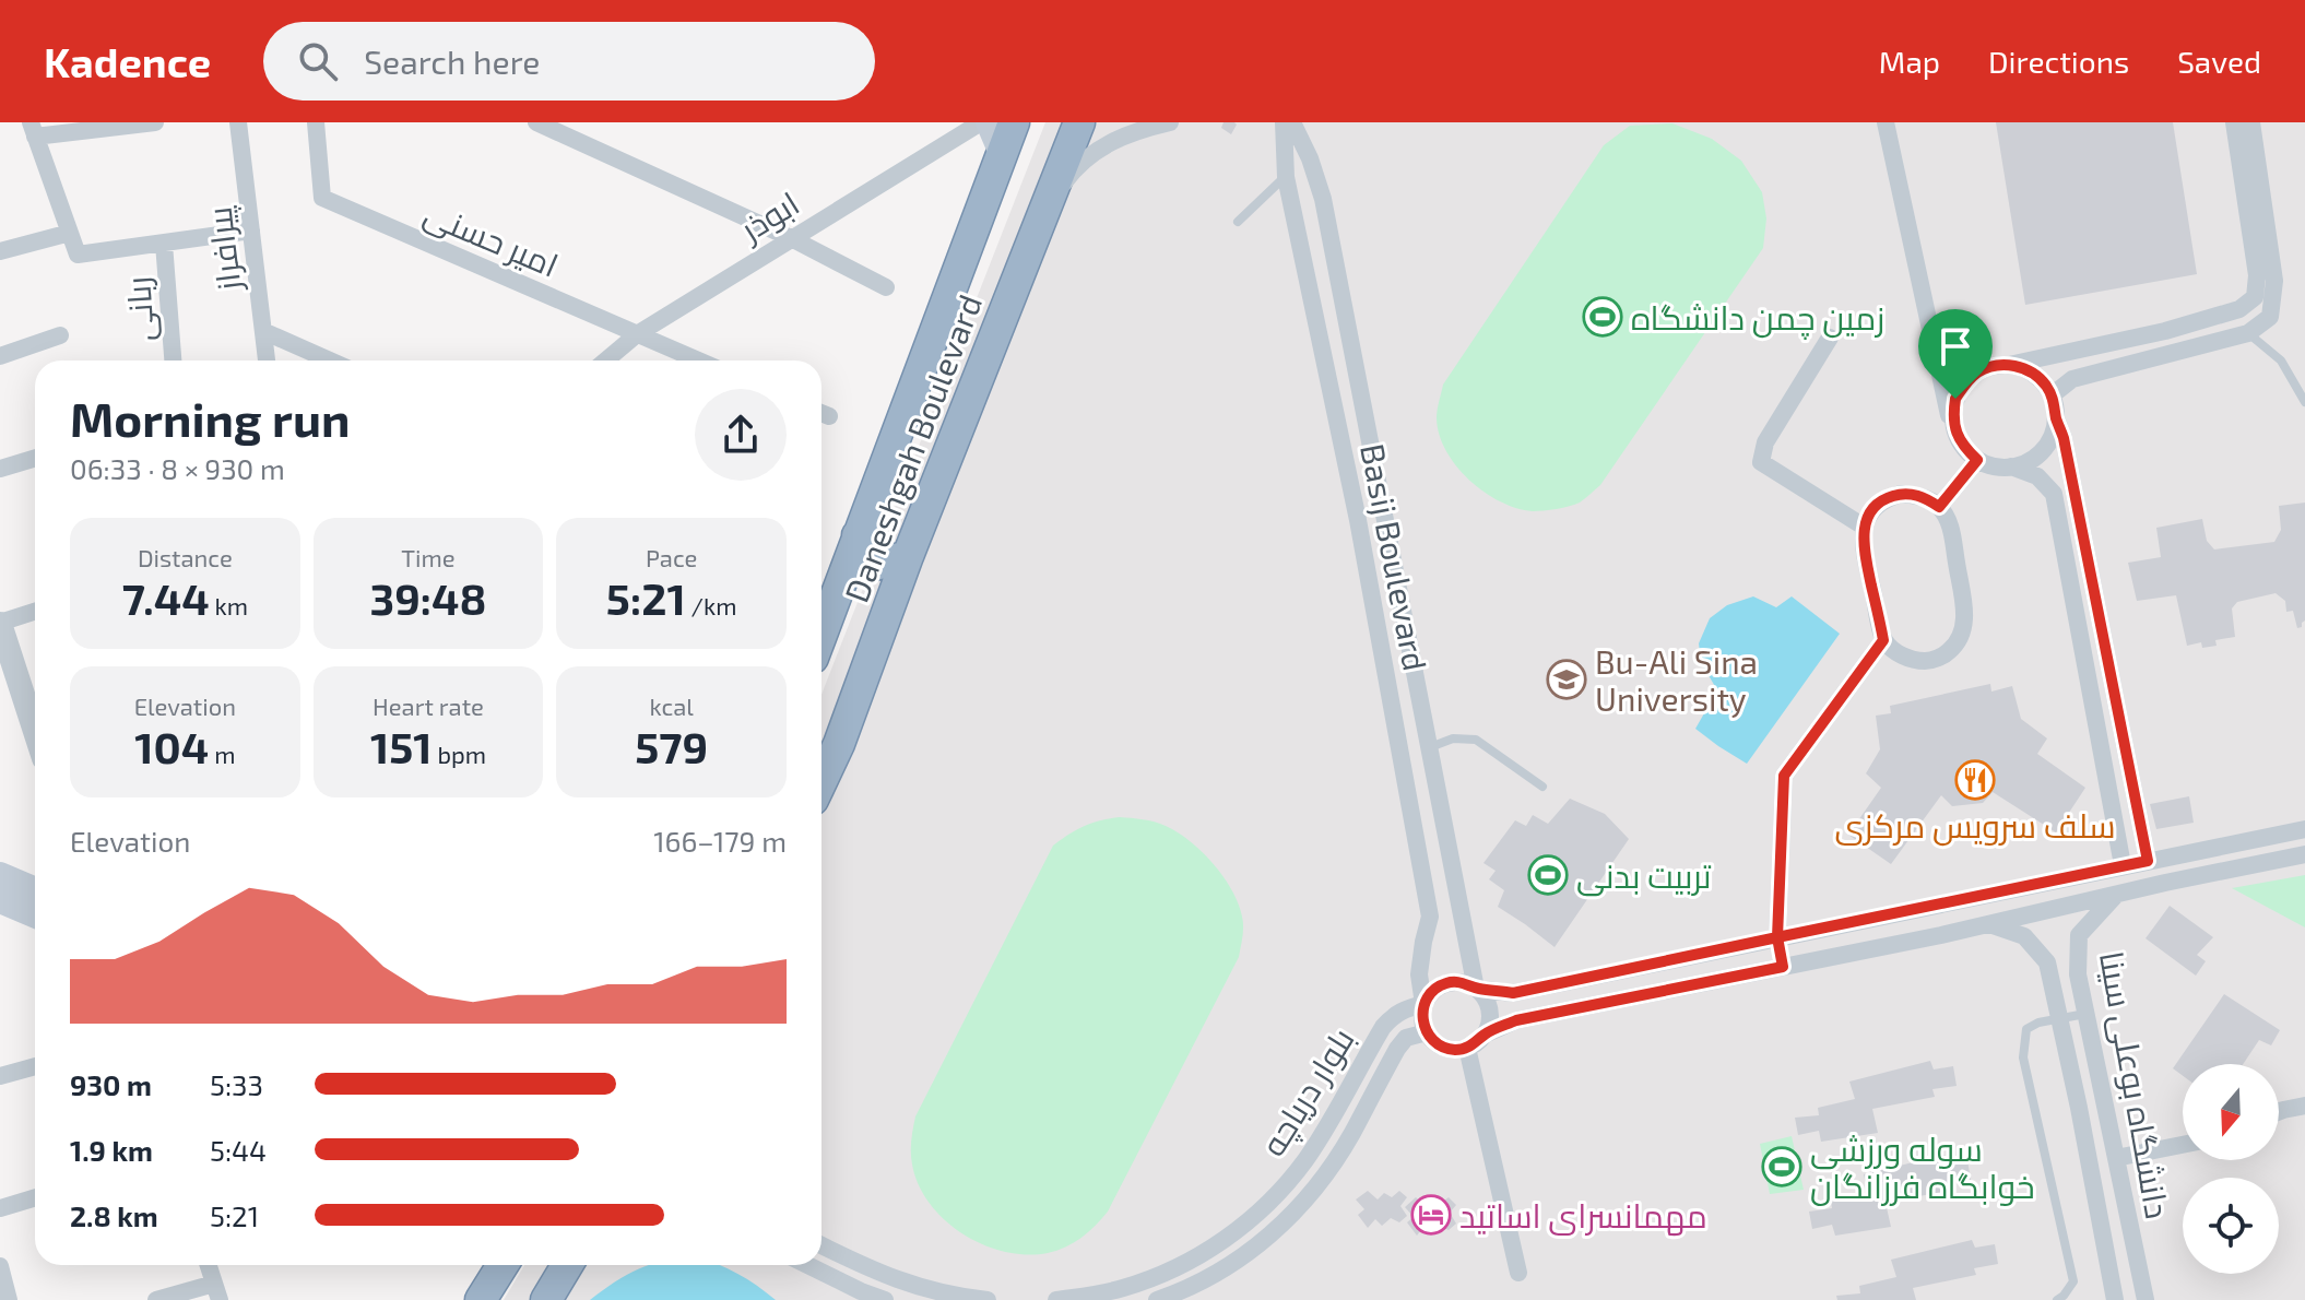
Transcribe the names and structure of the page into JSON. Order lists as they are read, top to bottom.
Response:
{
  "streets": {
    "highway": ["Daneshgah Boulevard"],
    "street": [
      "ابوذر",
      "امیر حسنی",
      "پیرافراز",
      "ربانی",
      "Basij Boulevard",
      "دانشگاه بوعلی سینا",
      "بلوار دریاچه"
    ]
  },
  "crossings": [
    ["ابوذر", "امیر حسنی"],
    ["Basij Boulevard", "بلوار دریاچه"]
  ],
  "places": {
    "sports": ["زمین چمن دانشگاه", "تربیت بدنی", "سوله ورزشی خوابگاه فرزانگان"],
    "school or university": ["Bu-Ali Sina University"],
    "restaurant": ["سلف سرویس مرکزی"],
    "hotel": ["مهمانسرای اساتید"]
  },
  "north": "bottom",
  "page": {
    "header": "Kadence",
    "search": "Search here",
    "nav": ["Map", "Directions", "Saved"],
    "heading": ["Morning run", "06:33 · 8 × 930 m"],
    "stats": [
      ["Distance", "7.44 km"],
      ["Time", "39:48"],
      ["Pace", "5:21 /km"],
      ["Elevation", "104 m"],
      ["Heart rate", "151 bpm"],
      ["kcal", "579"]
    ],
    "chart": ["Elevation", "166–179 m"],
    "list": [
      {
        "name": "930 m",
        "note": "5:33"
      },
      {
        "name": "1.9 km",
        "note": "5:44"
      },
      {
        "name": "2.8 km",
        "note": "5:21"
      }
    ]
  }
}
